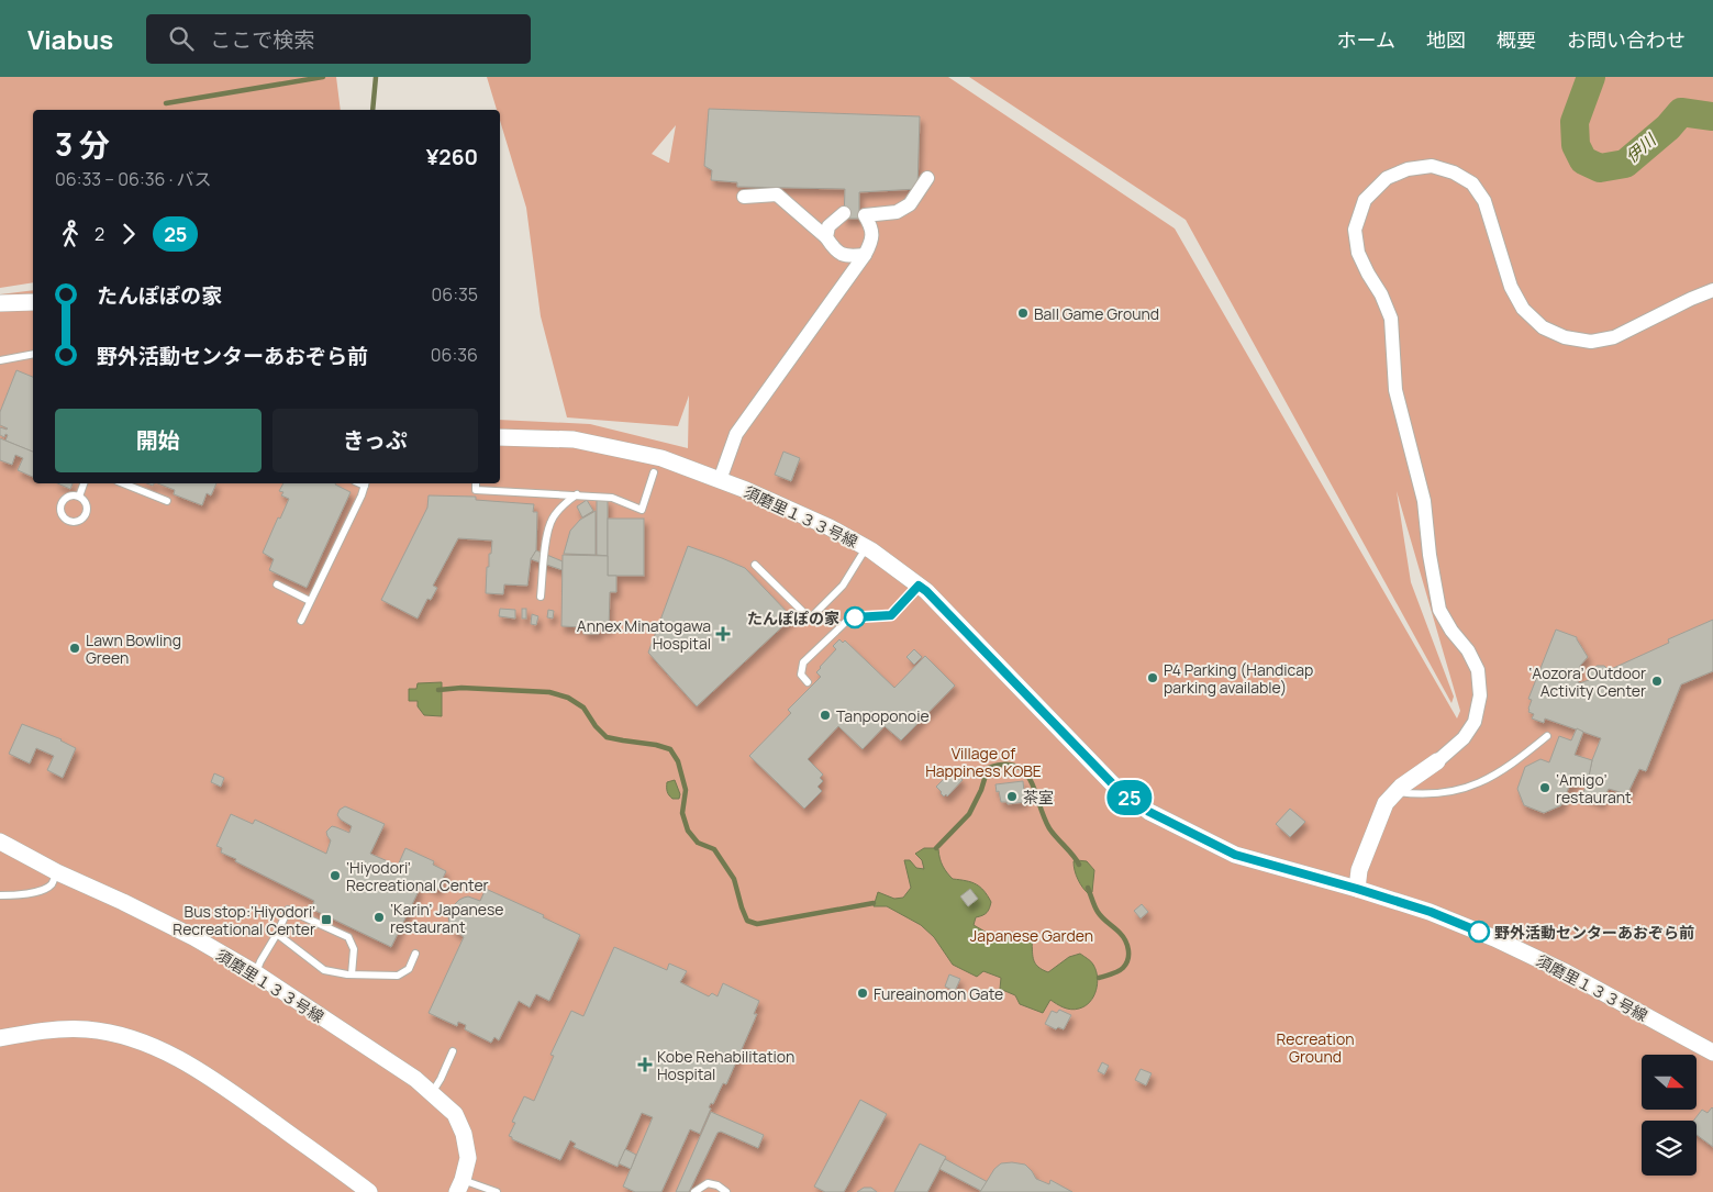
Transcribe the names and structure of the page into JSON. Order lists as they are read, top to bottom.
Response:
{
  "streets": {
    "street": ["須磨里１３３号線"]
  },
  "water": ["伊川"],
  "parks": ["Village of Happiness KOBE", "Japanese Garden", "Recreation Ground"],
  "places": {
    "other": [
      "Ball Game Ground",
      "たんぽぽの家",
      "Lawn Bowling Green",
      "P4 Parking (Handicap parking available)",
      "‘Aozora’ Outdoor Activity Center",
      "Tanpoponoie",
      "‘Amigo’ restaurant",
      "茶室",
      "‘Hiyodori’ Recreational Center",
      "‘Karin’ Japanese restaurant",
      "野外活動センターあおぞら前",
      "Fureainomon Gate"
    ],
    "health": ["Annex Minatogawa Hospital", "Kobe Rehabilitation Hospital"],
    "transit": ["Bus stop:‘Hiyodori’ Recreational Center"]
  },
  "lines": ["bus line 25"],
  "north": "right",
  "page": {
    "header": "Viabus",
    "search": "ここで検索",
    "nav": [
      "ホーム",
      "地図",
      "概要",
      "お問い合わせ"
    ],
    "on_map": "25",
    "heading": ["3 分", "06:33 – 06:36 · バス", "¥260"],
    "legs": ["2", "25"],
    "list": [
      {
        "name": "たんぽぽの家",
        "value": "06:35"
      },
      {
        "name": "野外活動センターあおぞら前",
        "value": "06:36"
      }
    ],
    "buttons": ["開始", "きっぷ"]
  }
}
